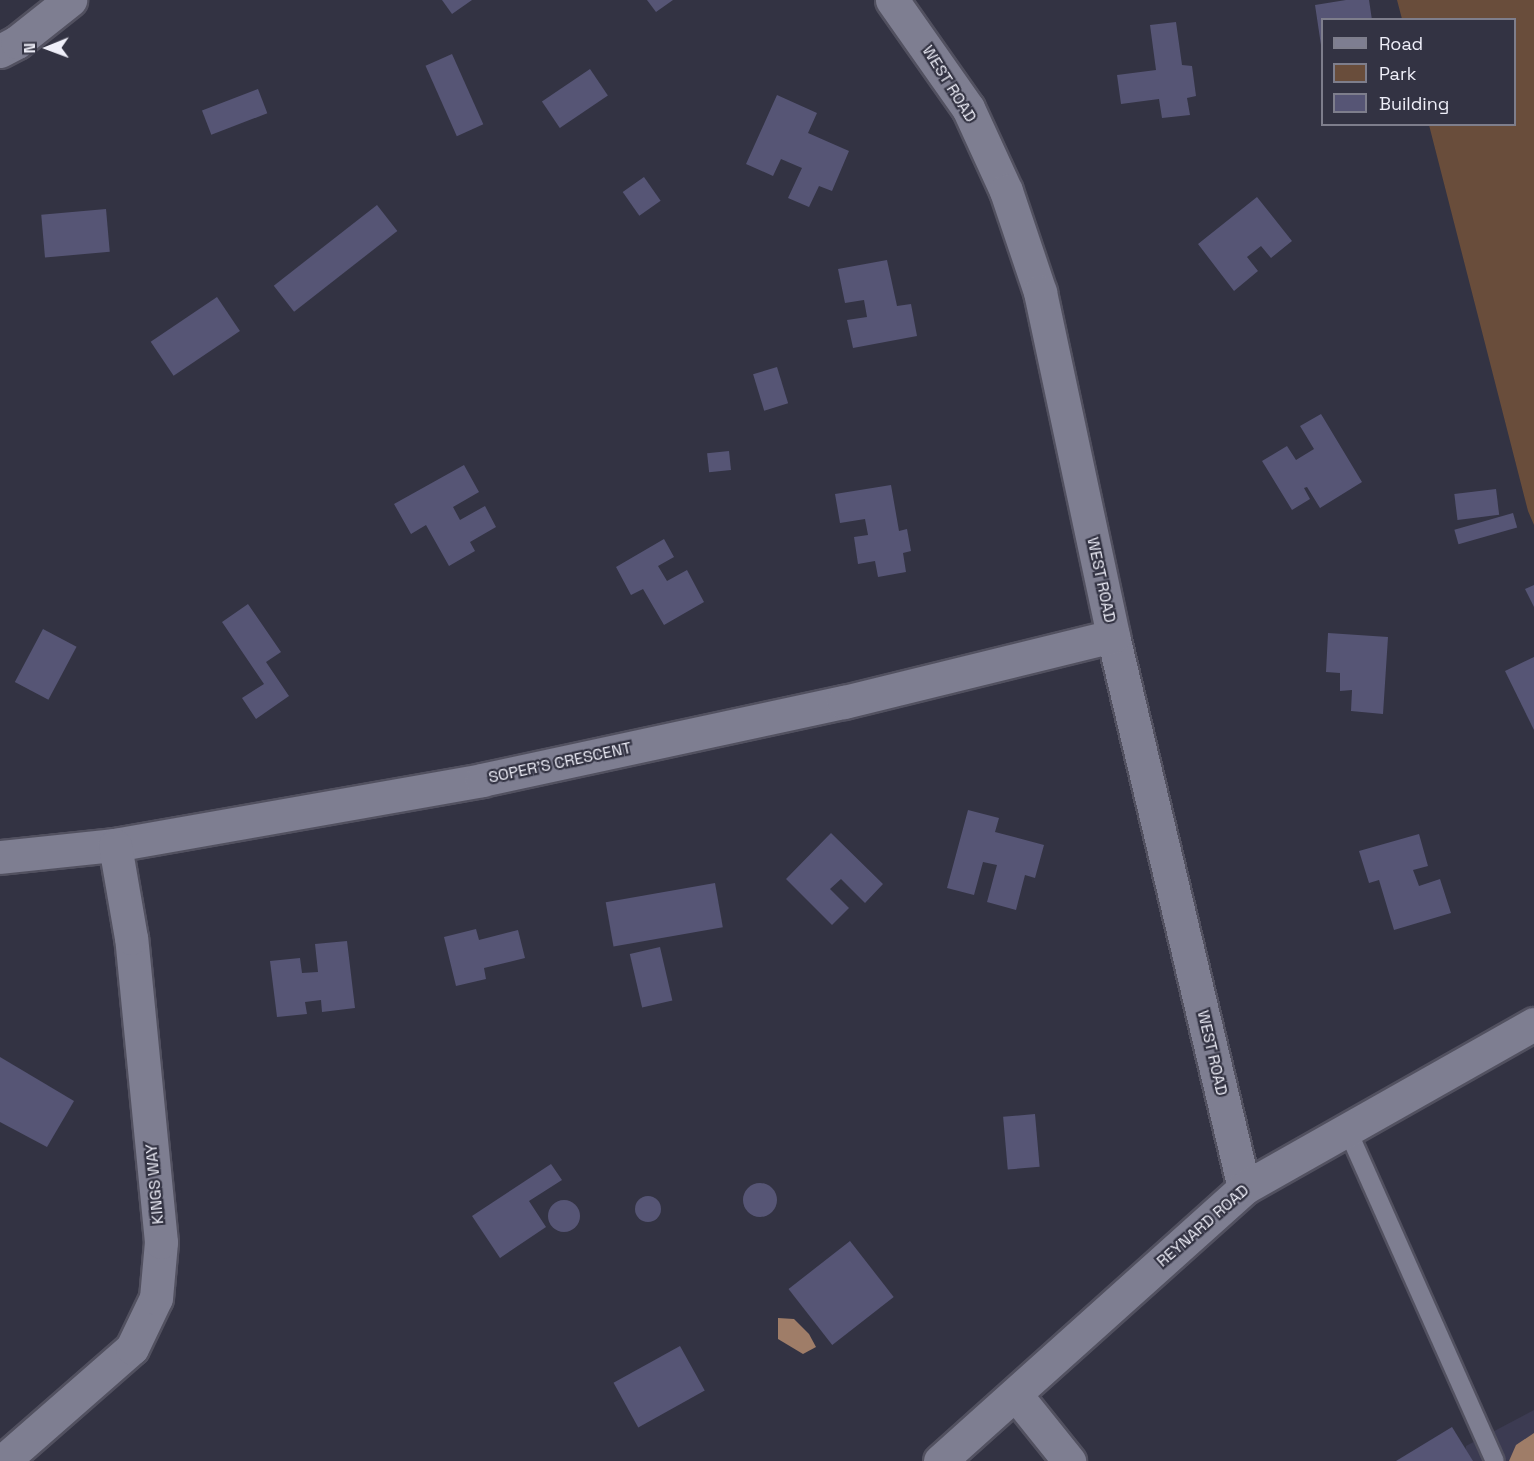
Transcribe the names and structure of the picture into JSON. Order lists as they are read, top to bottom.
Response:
{
  "streets": {
    "street": [
      "WEST ROAD",
      "SOPER'S CRESCENT",
      "KINGS WAY",
      "REYNARD ROAD"
    ]
  },
  "crossings": [
    ["WEST ROAD", "SOPER'S CRESCENT"],
    ["WEST ROAD", "REYNARD ROAD"],
    ["SOPER'S CRESCENT", "KINGS WAY"]
  ],
  "legend": ["Road", "Park", "Building"],
  "north": "left"
}
